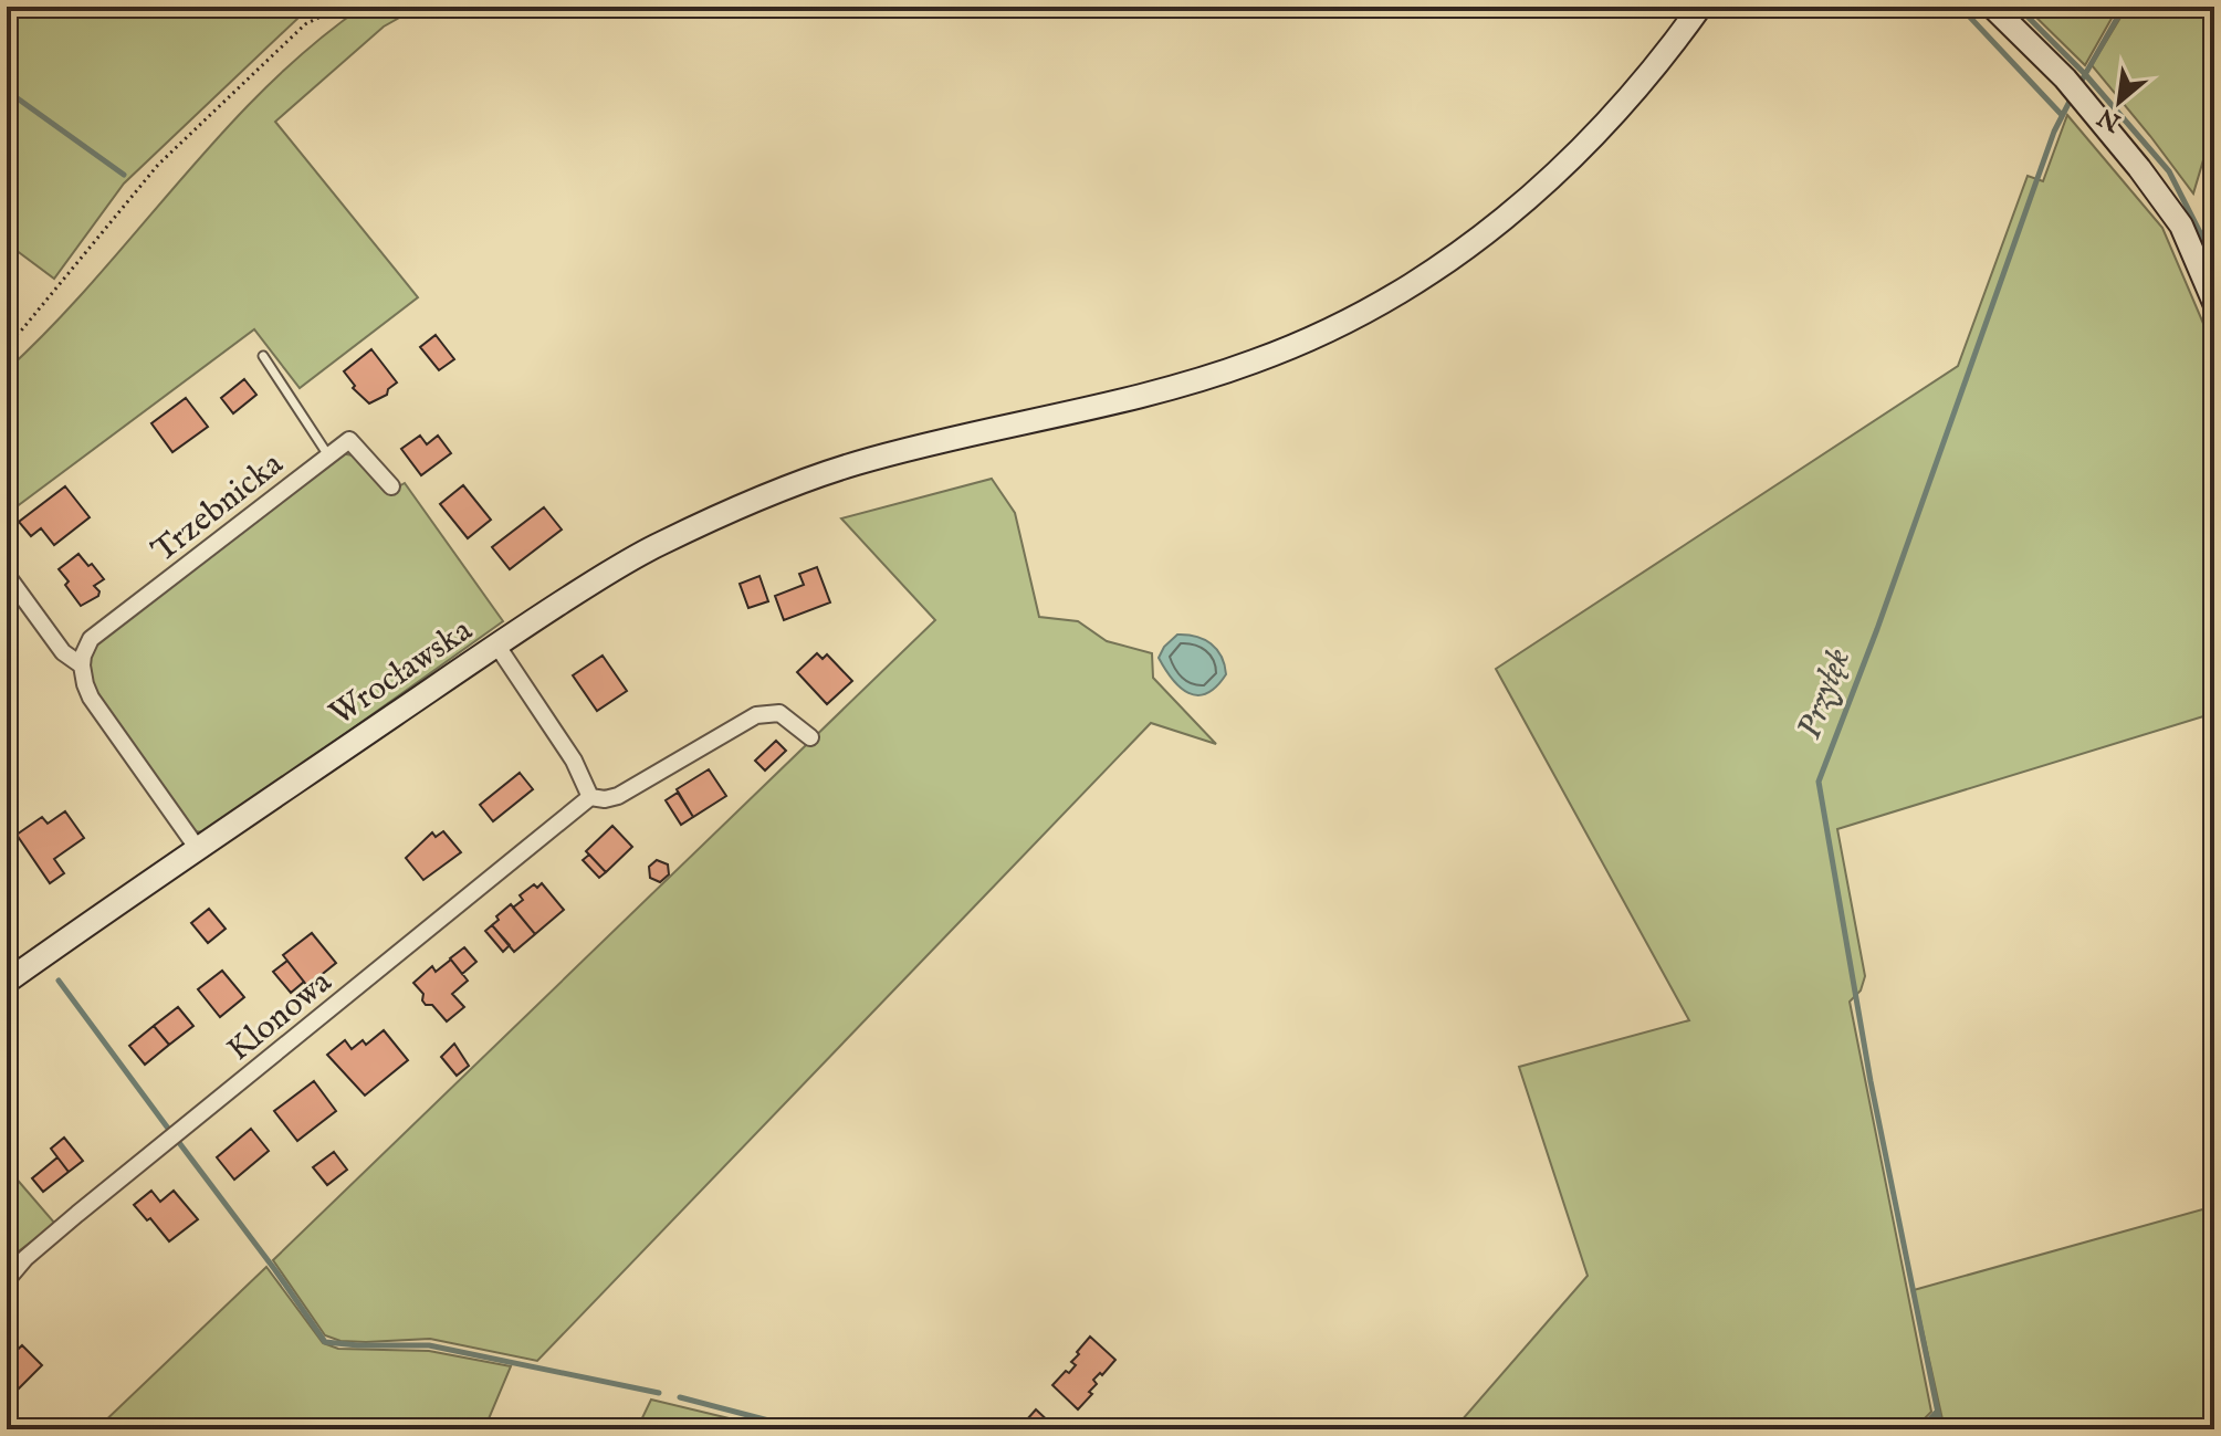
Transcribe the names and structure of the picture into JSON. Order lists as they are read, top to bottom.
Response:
{
  "streets": {
    "street": ["Trzebnicka", "Wrocławska", "Klonowa"]
  },
  "water": ["Przyłęk"],
  "north": "bottom left"
}
